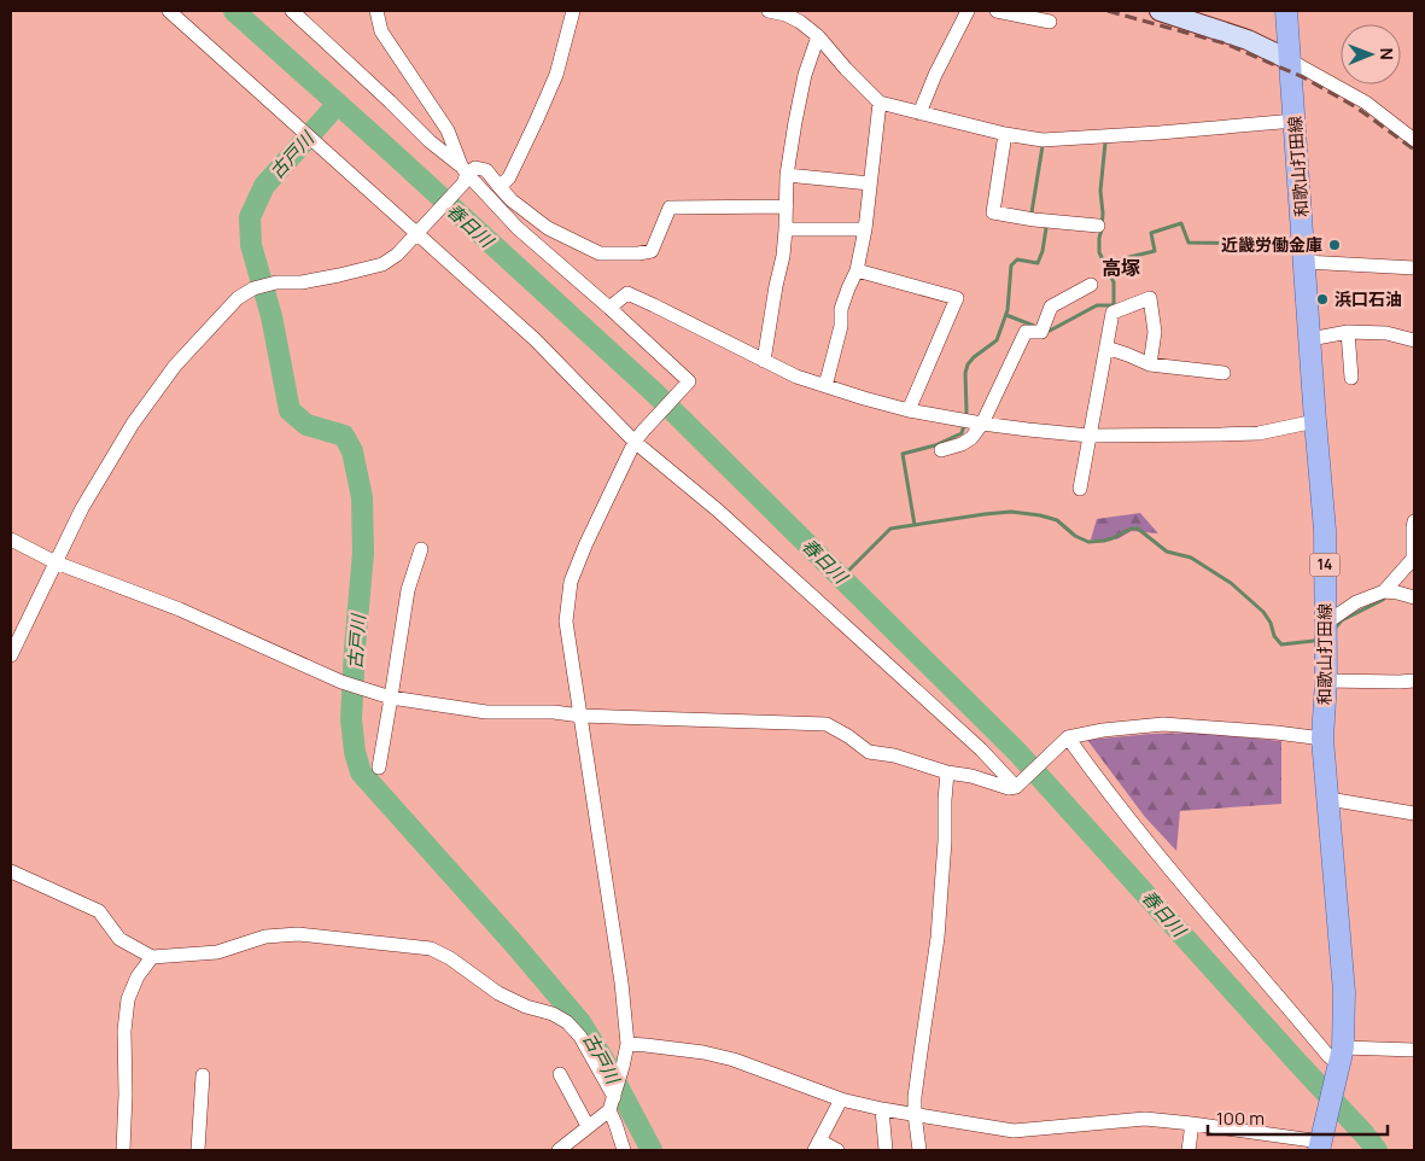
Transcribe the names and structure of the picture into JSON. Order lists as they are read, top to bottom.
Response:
{
  "streets": {
    "main road": ["和歌山打田線", "14"]
  },
  "districts": ["高塚"],
  "water": ["古戸川", "春日川"],
  "places": ["近畿労働金庫", "浜口石油"],
  "scale_bar": "100 m",
  "north": "right"
}
